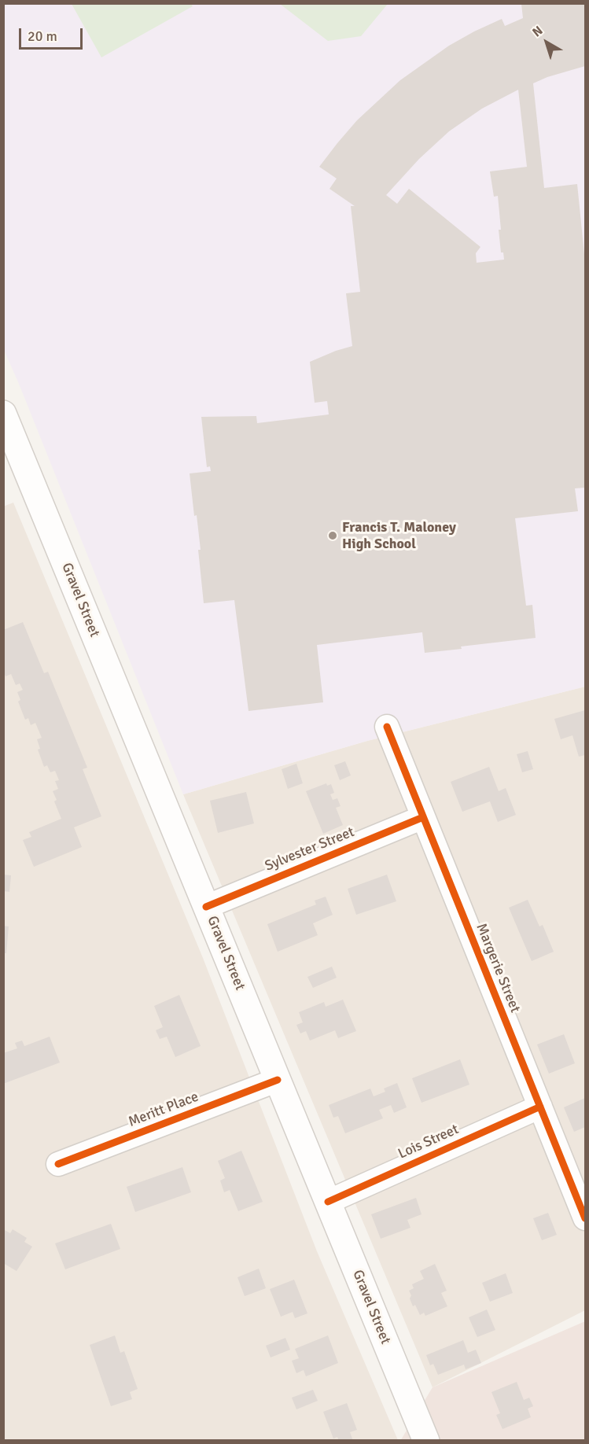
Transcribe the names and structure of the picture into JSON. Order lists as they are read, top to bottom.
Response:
{
  "streets": {
    "main road": ["Gravel Street"],
    "street": [
      "Sylvester Street",
      "Margerie Street",
      "Meritt Place",
      "Lois Street"
    ]
  },
  "crossings": [
    ["Gravel Street", "Sylvester Street"],
    ["Gravel Street", "Meritt Place"],
    ["Gravel Street", "Lois Street"],
    ["Sylvester Street", "Margerie Street"],
    ["Margerie Street", "Lois Street"]
  ],
  "places": ["Francis T. Maloney High School"],
  "scale_bar": "20 m",
  "north": "top left"
}
